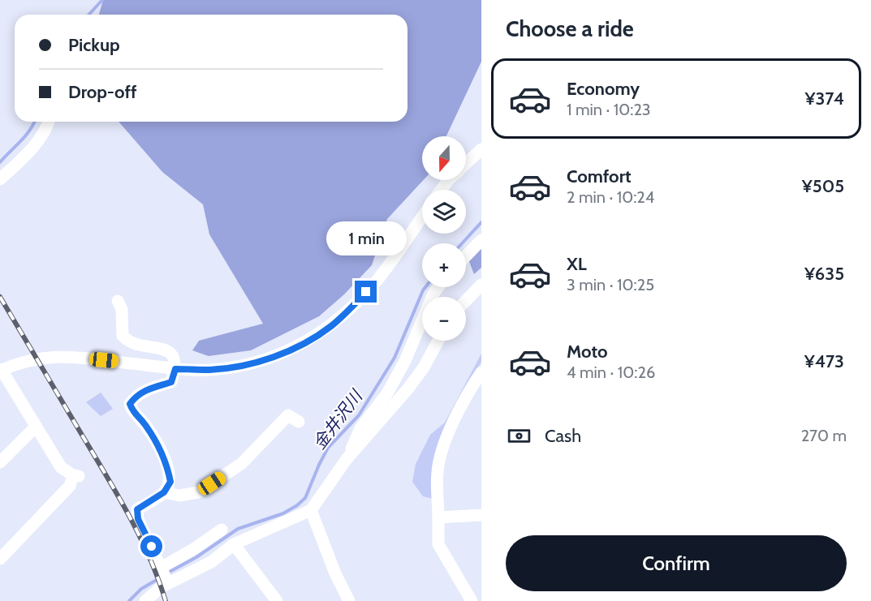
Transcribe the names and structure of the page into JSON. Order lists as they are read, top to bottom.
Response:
{
  "water": ["金井沢川"],
  "north": "bottom",
  "page": {
    "heading": "Choose a ride",
    "banner": ["Pickup", "Drop-off"],
    "list": [
      {
        "name": "Economy",
        "note": "1 min · 10:23",
        "value": "¥374"
      },
      {
        "name": "Comfort",
        "note": "2 min · 10:24",
        "value": "¥505"
      },
      {
        "name": "XL",
        "note": "3 min · 10:25",
        "value": "¥635"
      },
      {
        "name": "Moto",
        "note": "4 min · 10:26",
        "value": "¥473"
      }
    ],
    "map_buttons": ["+", "−"],
    "bubble": "1 min",
    "pay": ["Cash", "270 m"],
    "buttons": "Confirm"
  }
}
